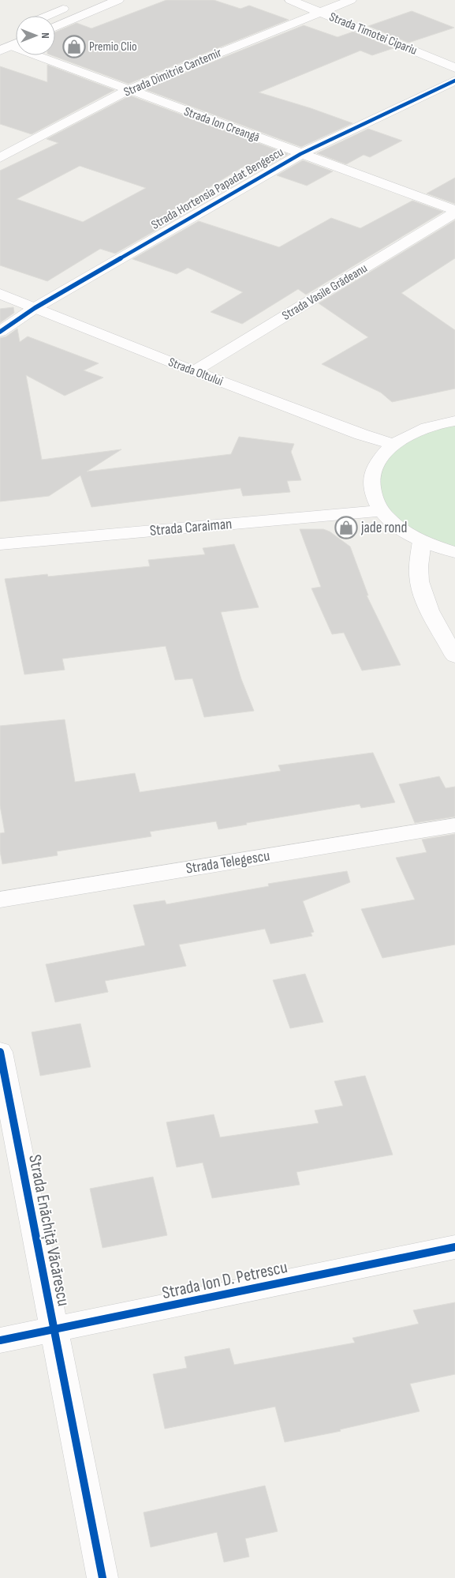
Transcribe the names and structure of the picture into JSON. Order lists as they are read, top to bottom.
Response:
{
  "streets": {
    "street": [
      "Strada Timotei Cipariu",
      "Strada Dimitrie Cantemir",
      "Strada Ion Creangă",
      "Strada Hortensia Papadat Bengescu",
      "Strada Vasile Grădeanu",
      "Strada Oltului",
      "Strada Caraiman",
      "Strada Telegescu",
      "Strada Enăchiță Văcărescu",
      "Strada Ion D. Petrescu"
    ]
  },
  "crossings": [
    ["Strada Timotei Cipariu", "Strada Dimitrie Cantemir"],
    ["Strada Dimitrie Cantemir", "Strada Ion Creangă"],
    ["Strada Ion Creangă", "Strada Hortensia Papadat Bengescu"],
    ["Strada Ion Creangă", "Strada Vasile Grădeanu"],
    ["Strada Hortensia Papadat Bengescu", "Strada Oltului"],
    ["Strada Vasile Grădeanu", "Strada Oltului"],
    ["Strada Enăchiță Văcărescu", "Strada Ion D. Petrescu"]
  ],
  "places": {
    "shop": ["Premio Clio", "jade rond"]
  },
  "north": "right"
}
